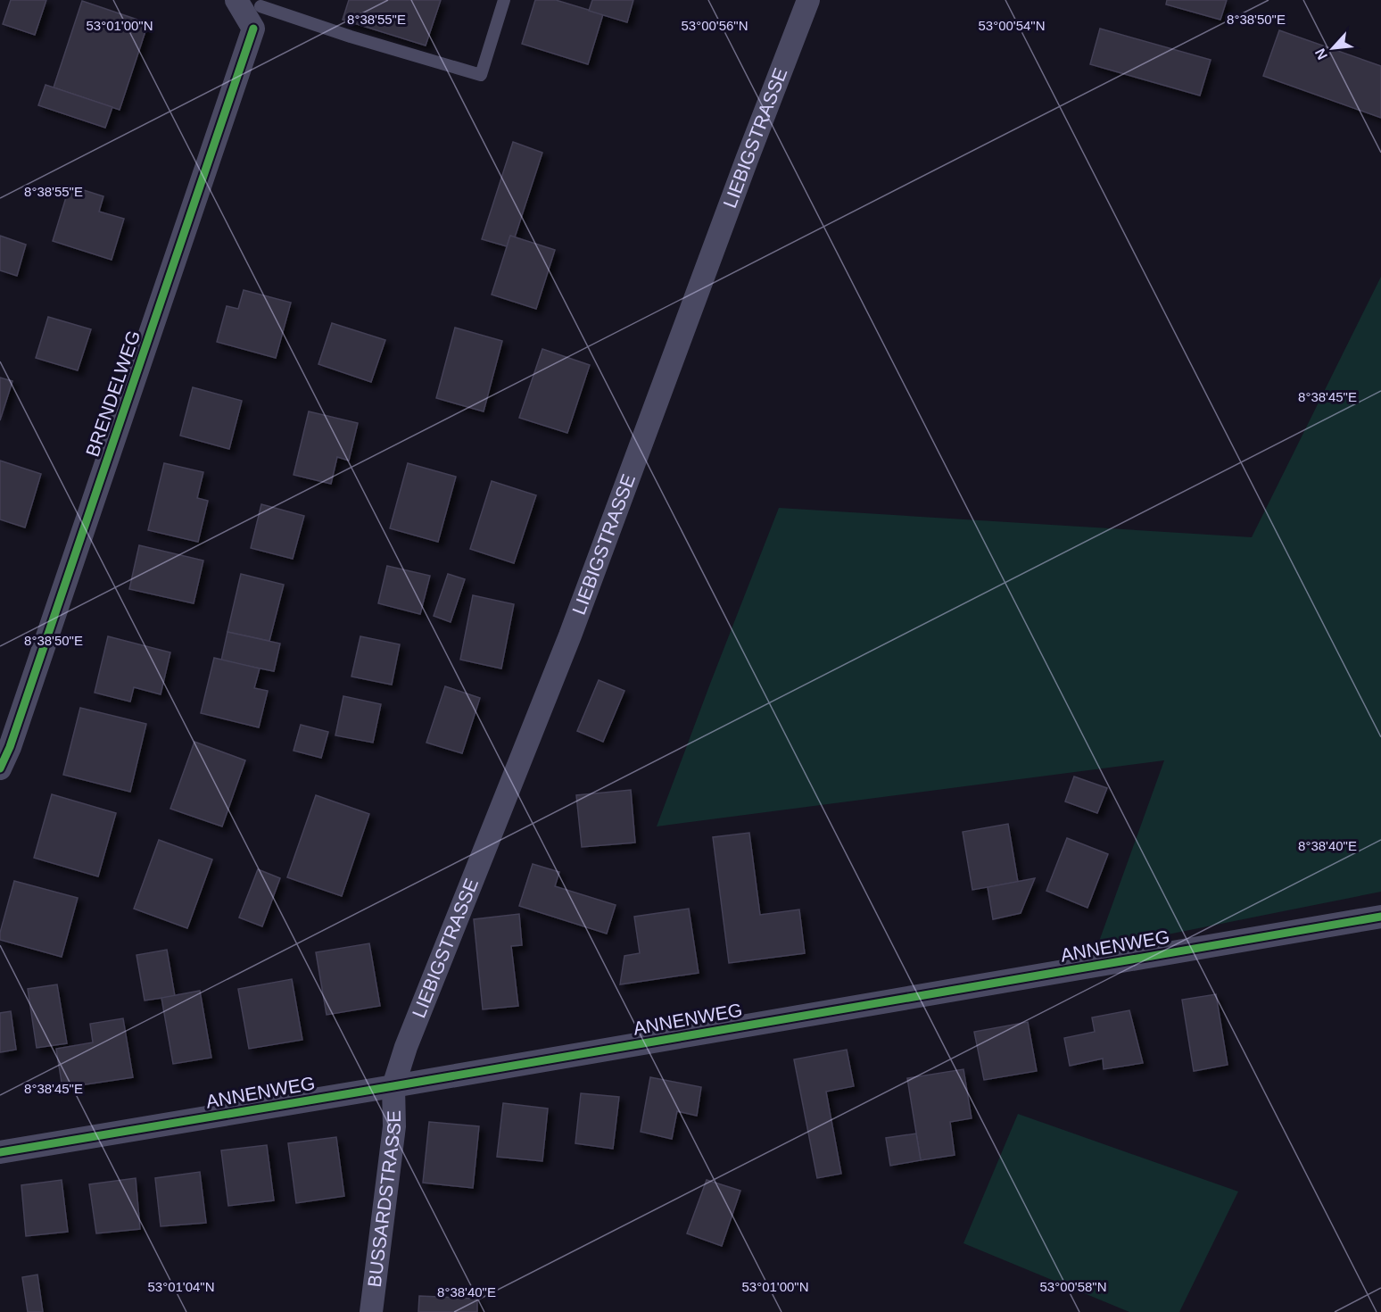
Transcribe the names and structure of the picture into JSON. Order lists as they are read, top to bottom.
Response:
{
  "streets": {
    "street": [
      "LIEBIGSTRASSE",
      "BRENDELWEG",
      "ANNENWEG",
      "BUSSARDSTRASSE"
    ]
  },
  "crossings": [
    ["LIEBIGSTRASSE", "ANNENWEG"],
    ["LIEBIGSTRASSE", "BUSSARDSTRASSE"],
    ["ANNENWEG", "BUSSARDSTRASSE"]
  ],
  "north": "bottom left",
  "coordinates": [
    "8°38'55\"E",
    "8°38'50\"E",
    "53°01'00\"N",
    "53°00'56\"N",
    "53°00'54\"N",
    "8°38'45\"E",
    "8°38'40\"E",
    "53°01'04\"N",
    "53°00'58\"N"
  ]
}
